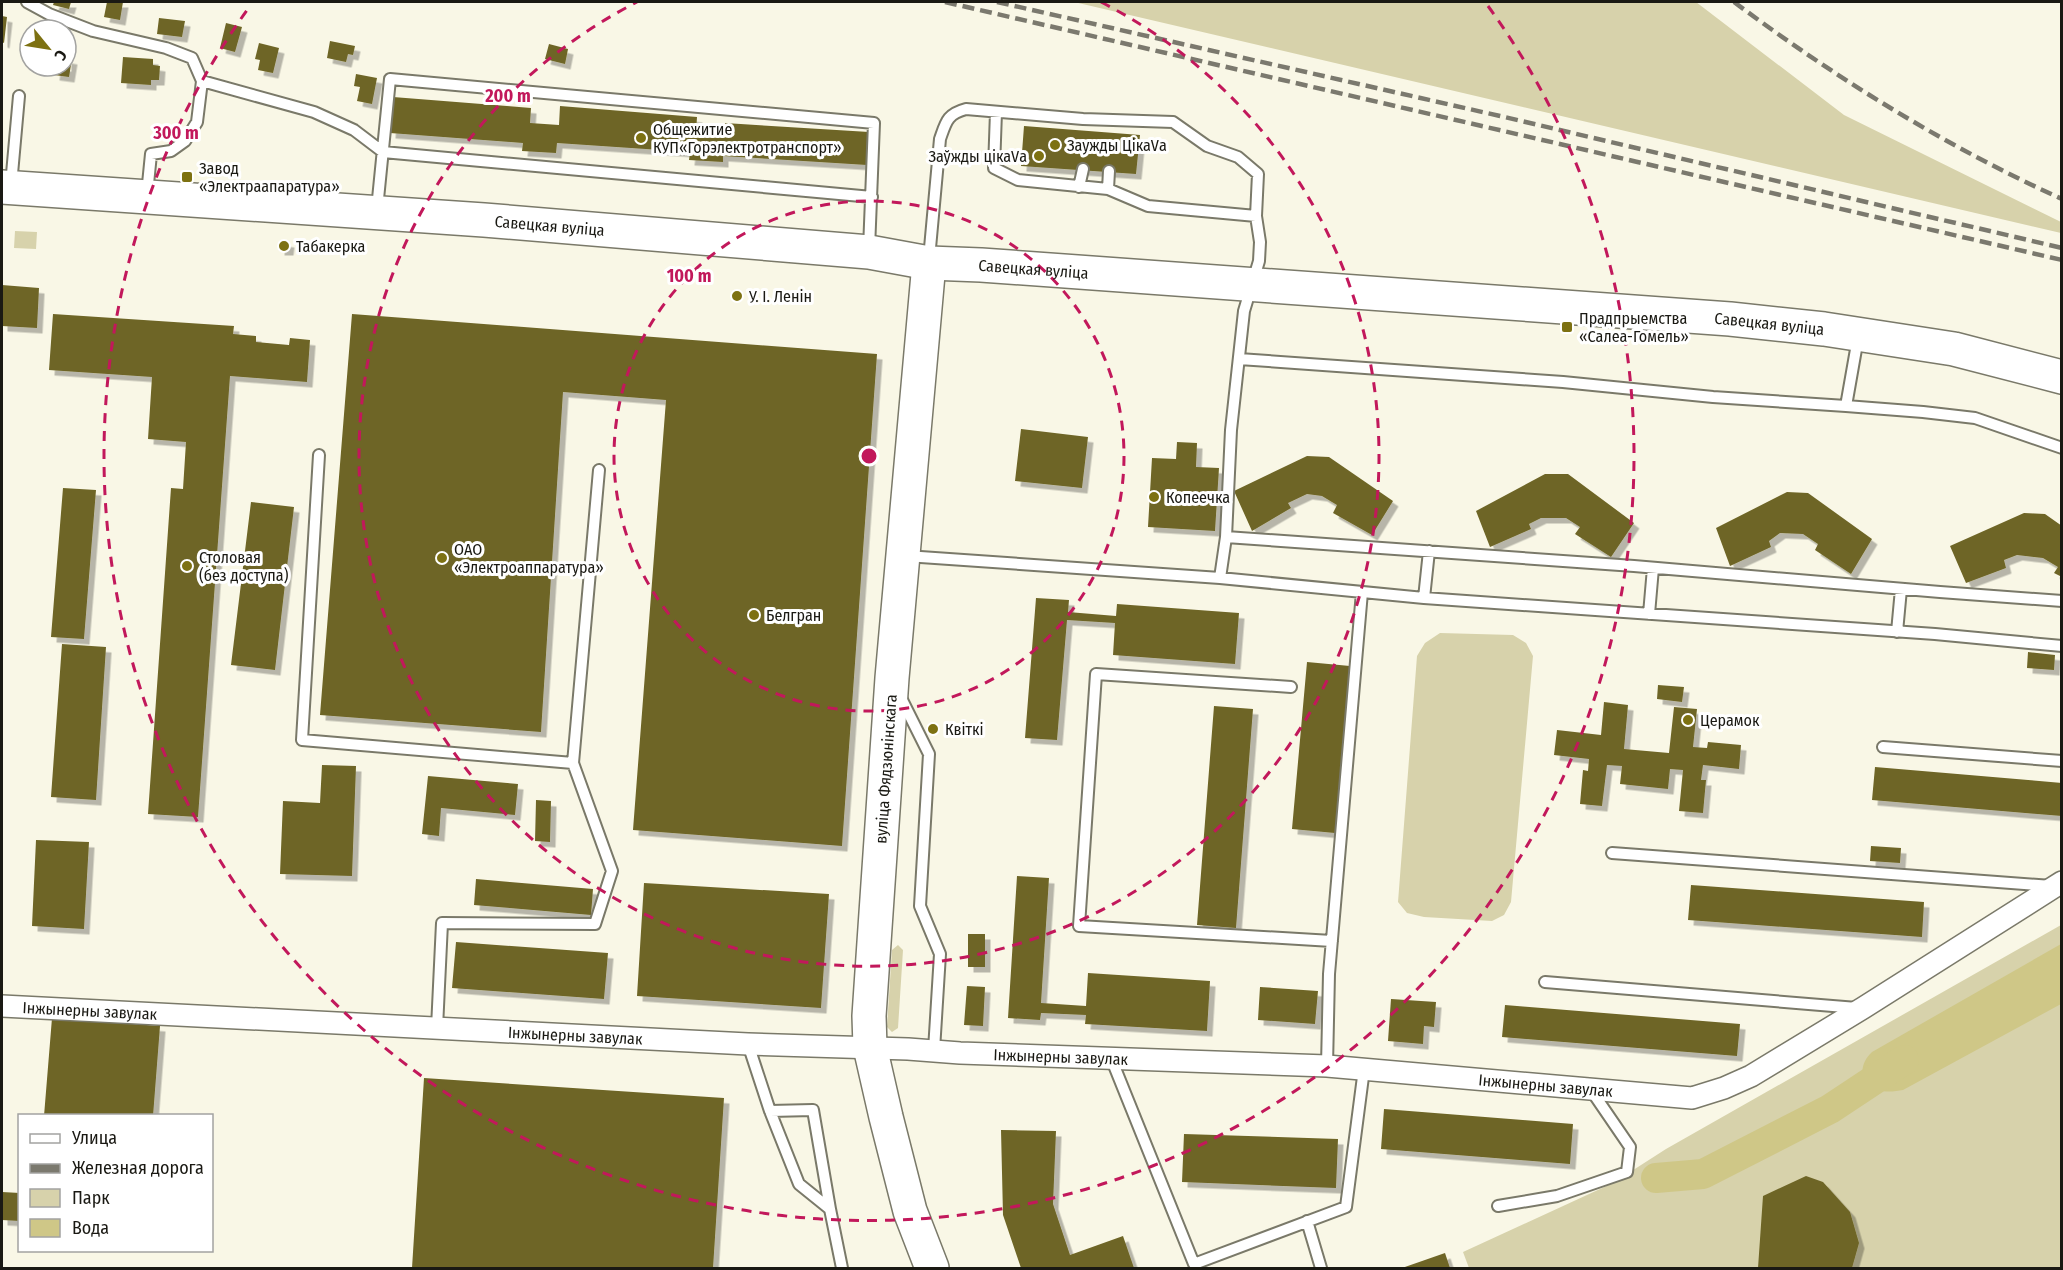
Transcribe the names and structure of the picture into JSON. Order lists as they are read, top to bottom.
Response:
{
  "streets": {
    "main road": ["Савецкая вуліца", "вуліца Фядзюнінскага"],
    "street": ["Інжынерны завулак"]
  },
  "crossings": [
    ["Савецкая вуліца", "вуліца Фядзюнінскага"],
    ["вуліца Фядзюнінскага", "Інжынерны завулак"]
  ],
  "places": {
    "other": [
      "Общежитие КУП«Горэлектротранспорт»",
      "Заужды ЦікаVа",
      "Заўжды цікаVа",
      "Табакерка",
      "У. І. Ленін",
      "Копеечка",
      "ОАО «Электроаппаратура»",
      "Столовая (без доступа)",
      "Белгран",
      "Церамок",
      "Квіткі"
    ],
    "transit": ["Завод «Электраапаратура»", "Прадпрыемства «Салеа-Гомель»"]
  },
  "legend": [
    "Улица",
    "Железная дорога",
    "Парк",
    "Вода"
  ],
  "north": "bottom right",
  "rings": ["200 m", "300 m", "100 m"]
}
